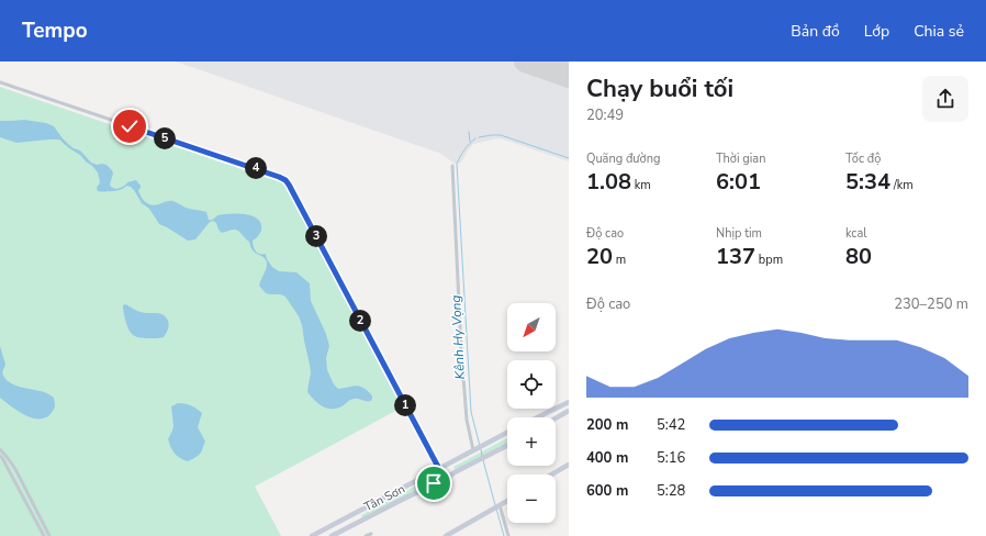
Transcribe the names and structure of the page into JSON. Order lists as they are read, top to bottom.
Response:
{
  "streets": {
    "street": ["Tân Sơn"]
  },
  "water": ["Kênh Hy Vọng"],
  "north": "bottom left",
  "page": {
    "header": "Tempo",
    "nav": ["Bản đồ", "Lớp", "Chia sẻ"],
    "heading": ["Chạy buổi tối", "20:49"],
    "pins": [
      "5",
      "4",
      "3",
      "2",
      "1"
    ],
    "stats": [
      ["Quãng đường", "1.08 km"],
      ["Thời gian", "6:01"],
      ["Tốc độ", "5:34 /km"],
      ["Độ cao", "20 m"],
      ["Nhịp tim", "137 bpm"],
      ["kcal", "80"]
    ],
    "chart": ["Độ cao", "230–250 m"],
    "map_buttons": ["+", "−"],
    "list": [
      {
        "name": "200 m",
        "note": "5:42"
      },
      {
        "name": "400 m",
        "note": "5:16"
      },
      {
        "name": "600 m",
        "note": "5:28"
      }
    ]
  }
}
